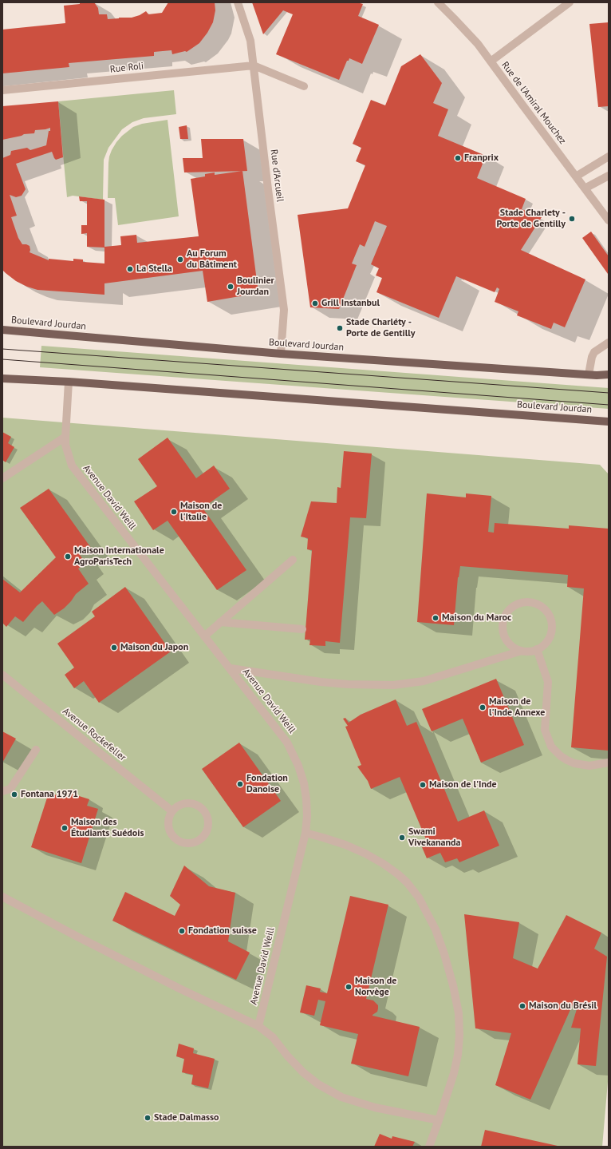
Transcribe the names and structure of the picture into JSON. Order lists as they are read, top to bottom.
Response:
{
  "streets": {
    "main road": ["Boulevard Jourdan"],
    "street": [
      "Rue Roli",
      "Rue de l'Amiral Mouchez",
      "Rue d'Arcueil",
      "Avenue David Weill",
      "Avenue Rockefeller"
    ]
  },
  "crossings": [
    ["Rue Roli", "Rue d'Arcueil"],
    ["Rue d'Arcueil", "Boulevard Jourdan"],
    ["Boulevard Jourdan", "Avenue David Weill"]
  ],
  "places": [
    "Franprix",
    "Stade Charlety - Porte de Gentilly",
    "Au Forum du Bâtiment",
    "La Stella",
    "Boulinier Jourdan",
    "Grill Instanbul",
    "Stade Charléty - Porte de Gentilly",
    "Maison de l'Italie",
    "Maison Internationale AgroParisTech",
    "Maison du Maroc",
    "Maison du Japon",
    "Maison de l'Inde Annexe",
    "Fondation Danoise",
    "Maison de l'Inde",
    "Fontana 1971",
    "Maison des Étudiants Suédois",
    "Swami Vivekananda",
    "Fondation suisse",
    "Maison de Norvège",
    "Maison du Brésil",
    "Stade Dalmasso"
  ]
}
